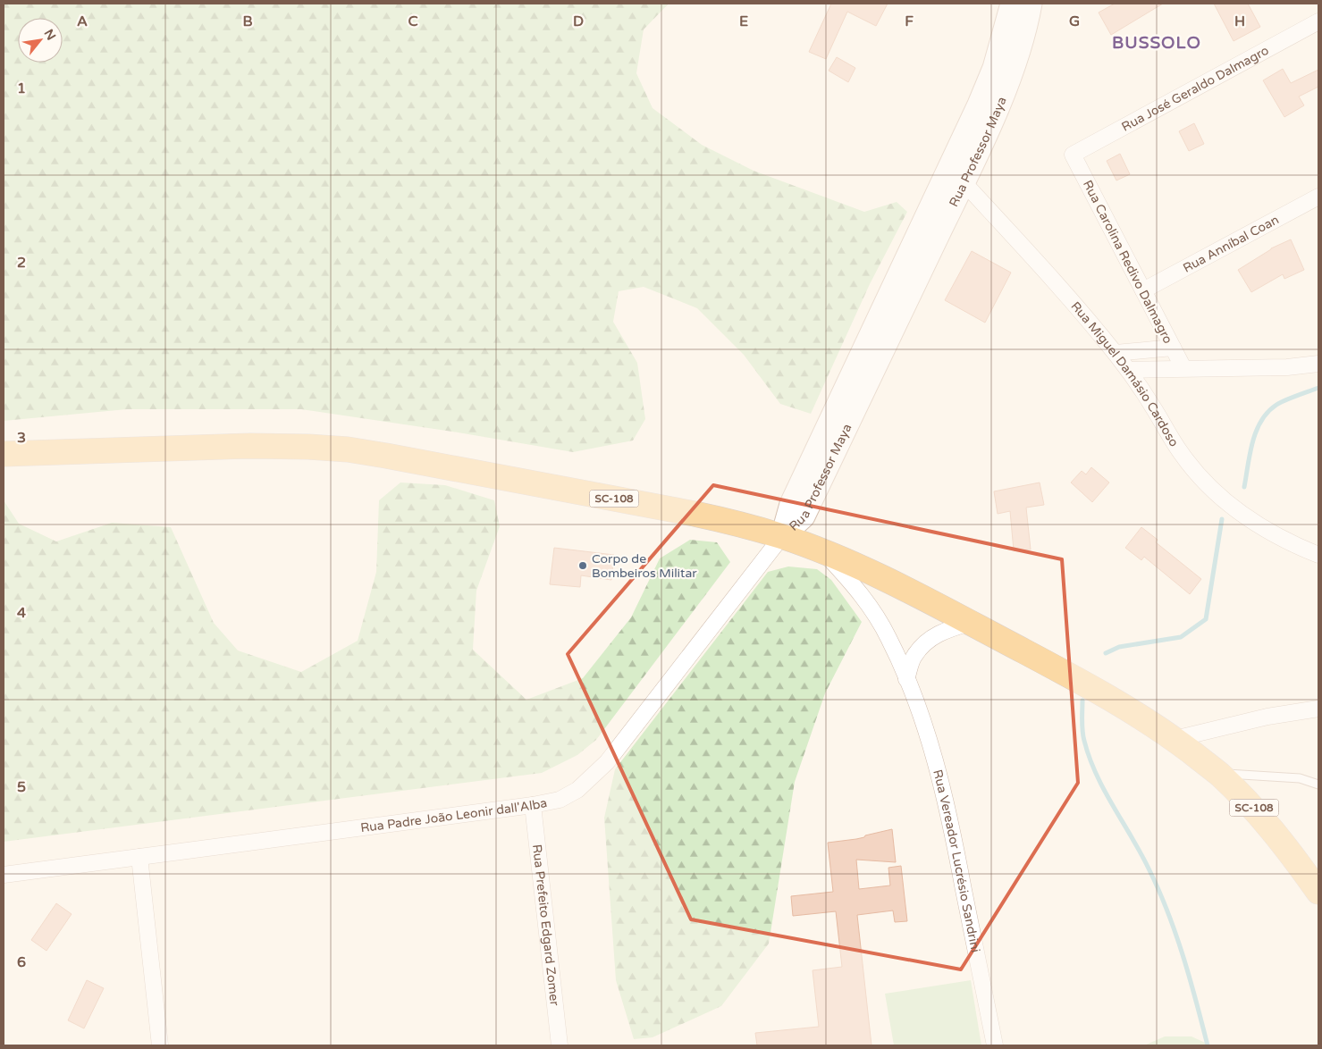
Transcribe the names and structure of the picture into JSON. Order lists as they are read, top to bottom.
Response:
{
  "streets": {
    "main road": ["Rua Professor Maya", "SC-108"],
    "street": [
      "Rua José Geraldo Dalmagro",
      "Rua Anníbal Coan",
      "Rua Carolina Redivo Dalmagro",
      "Rua Miguel Damásio Cardoso",
      "Rua Padre João Leonir dall'Alba",
      "Rua Vereador Lucrésio Sandrini",
      "Rua Prefeito Edgard Zomer"
    ]
  },
  "crossings": [
    ["Rua José Geraldo Dalmagro", "Rua Carolina Redivo Dalmagro"],
    ["Rua Professor Maya", "Rua Miguel Damásio Cardoso"],
    ["Rua Professor Maya", "SC-108"],
    ["Rua Professor Maya", "Rua Padre João Leonir dall'Alba"],
    ["Rua Anníbal Coan", "Rua Carolina Redivo Dalmagro"],
    ["SC-108", "Rua Padre João Leonir dall'Alba"],
    ["SC-108", "Rua Vereador Lucrésio Sandrini"],
    ["Rua Padre João Leonir dall'Alba", "Rua Prefeito Edgard Zomer"]
  ],
  "districts": ["BUSSOLO"],
  "places": ["Corpo de Bombeiros Militar"],
  "north": "top right",
  "grid": {
    "columns": [
      "A",
      "B",
      "C",
      "D",
      "E",
      "F",
      "G",
      "H"
    ],
    "rows": [
      "1",
      "2",
      "3",
      "4",
      "5",
      "6"
    ]
  }
}
